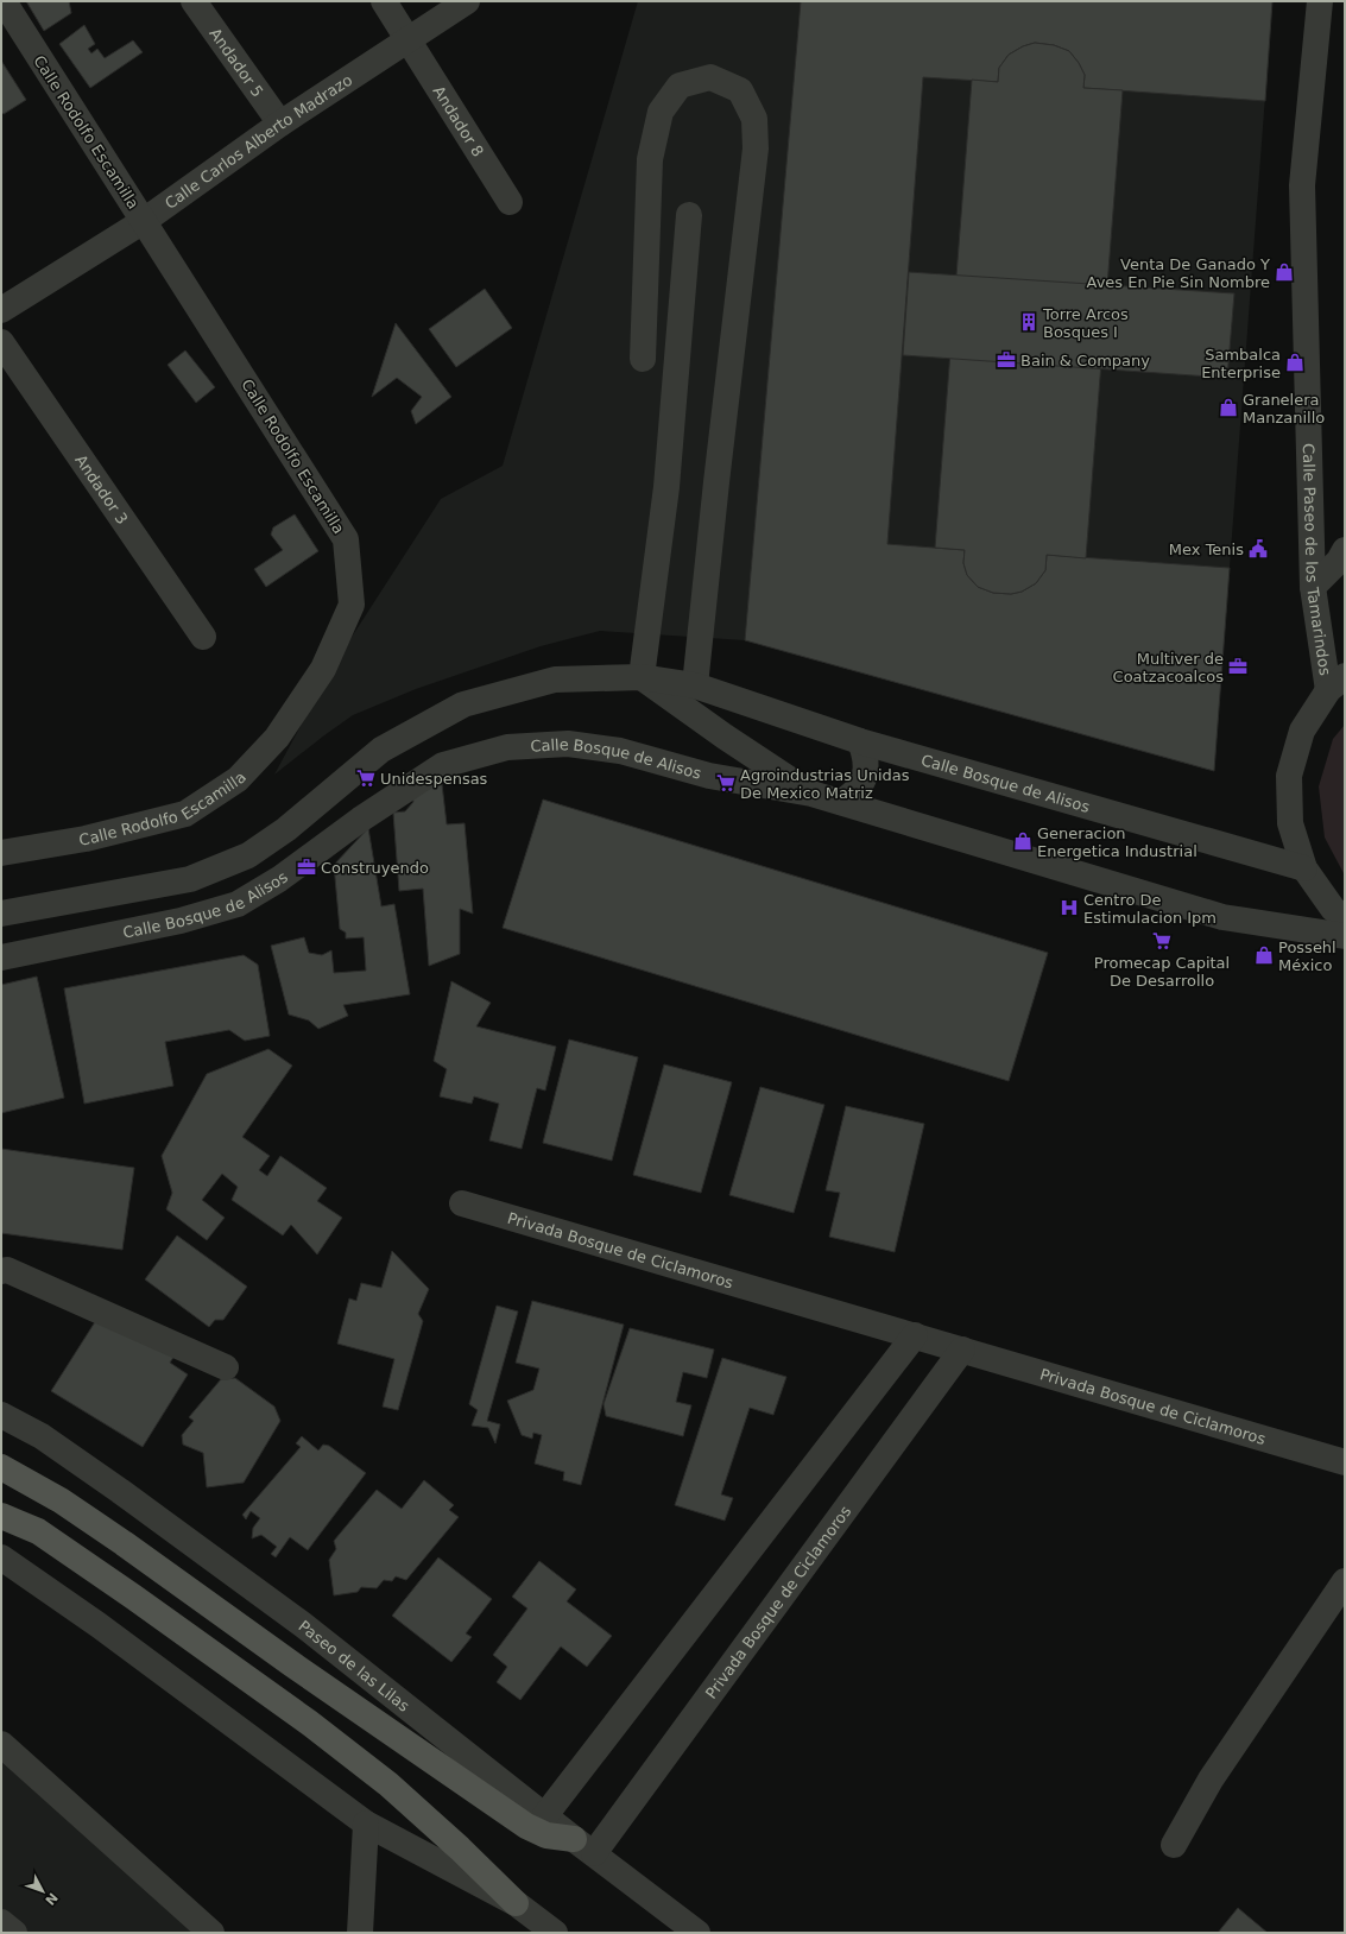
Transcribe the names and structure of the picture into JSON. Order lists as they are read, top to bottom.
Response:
{
  "streets": {
    "street": [
      "Andador 5",
      "Andador 8",
      "Calle Rodolfo Escamilla",
      "Calle Carlos Alberto Madrazo",
      "Andador 3",
      "Calle Paseo de los Tamarindos",
      "Calle Bosque de Alisos",
      "Privada Bosque de Ciclamoros",
      "Paseo de las Lilas"
    ]
  },
  "crossings": [
    ["Andador 5", "Calle Carlos Alberto Madrazo"],
    ["Andador 8", "Calle Carlos Alberto Madrazo"],
    ["Calle Rodolfo Escamilla", "Calle Carlos Alberto Madrazo"],
    ["Privada Bosque de Ciclamoros", "Paseo de las Lilas"]
  ],
  "places": {
    "shop": [
      "Venta De Ganado Y Aves En Pie Sin Nombre",
      "Sambalca Enterprise",
      "Granelera Manzanillo",
      "Generacion Energetica Industrial",
      "Possehl México"
    ],
    "building": ["Torre Arcos Bosques I"],
    "office": ["Bain & Company", "Multiver de Coatzacoalcos", "Construyendo"],
    "public building": ["Mex Tenis"],
    "supermarket": ["Unidespensas", "Agroindustrias Unidas De Mexico Matriz", "Promecap Capital De Desarrollo"],
    "hospital": ["Centro De Estimulacion Ipm"]
  },
  "north": "bottom right"
}
